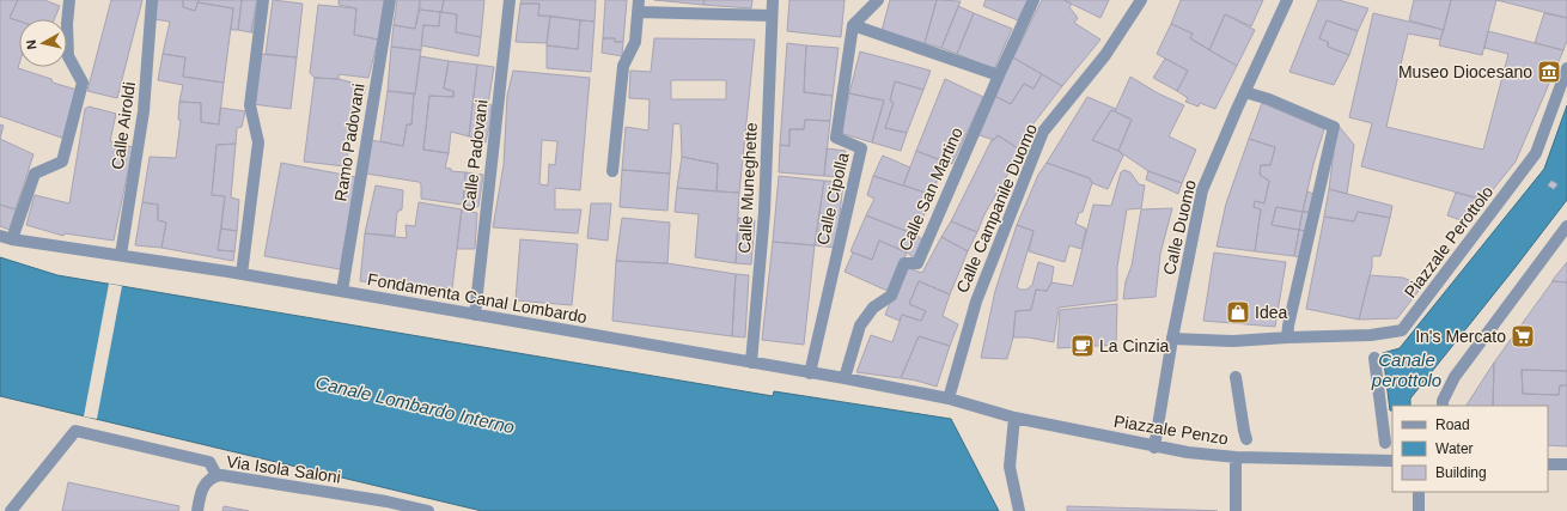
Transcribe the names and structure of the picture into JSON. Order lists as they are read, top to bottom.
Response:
{
  "streets": {
    "street": [
      "Calle Airoldi",
      "Ramo Padovani",
      "Calle Padovani",
      "Calle Muneghette",
      "Calle San Martino",
      "Calle Cipolla",
      "Calle Campanile Duomo",
      "Calle Duomo",
      "Piazzale Perottolo",
      "Fondamenta Canal Lombardo",
      "Piazzale Penzo",
      "Via Isola Saloni"
    ]
  },
  "crossings": [
    ["Calle Airoldi", "Fondamenta Canal Lombardo"],
    ["Ramo Padovani", "Fondamenta Canal Lombardo"],
    ["Calle Padovani", "Fondamenta Canal Lombardo"],
    ["Calle Muneghette", "Fondamenta Canal Lombardo"],
    ["Calle San Martino", "Fondamenta Canal Lombardo"],
    ["Calle Cipolla", "Fondamenta Canal Lombardo"],
    ["Calle Campanile Duomo", "Fondamenta Canal Lombardo"],
    ["Calle Campanile Duomo", "Piazzale Penzo"],
    ["Calle Duomo", "Piazzale Perottolo"],
    ["Calle Duomo", "Piazzale Penzo"],
    ["Fondamenta Canal Lombardo", "Piazzale Penzo"]
  ],
  "water": ["Canale perottolo", "Canale Lombardo Interno"],
  "places": {
    "museum": ["Museo Diocesano"],
    "shop": ["Idea"],
    "supermarket": ["In's Mercato"],
    "cafe": ["La Cinzia"]
  },
  "legend": ["Road", "Water", "Building"],
  "north": "left"
}
